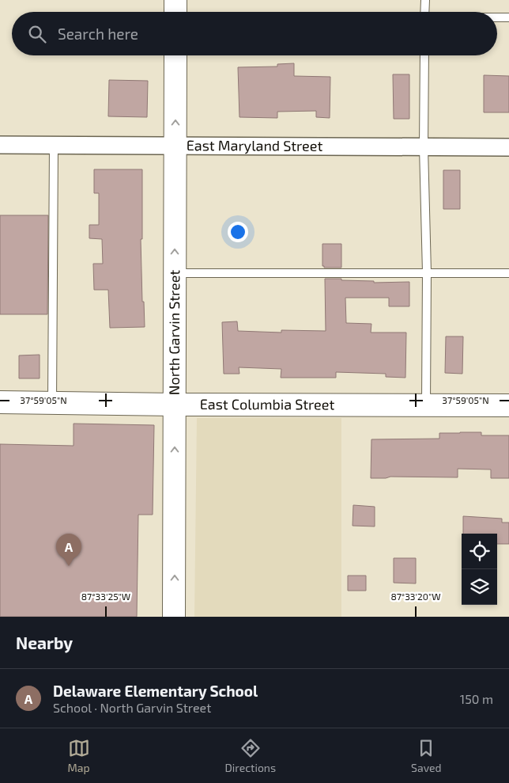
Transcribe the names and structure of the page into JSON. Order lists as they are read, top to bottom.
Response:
{
  "streets": {
    "main road": ["North Garvin Street", "East Columbia Street"],
    "street": ["East Maryland Street"]
  },
  "crossings": [
    ["East Maryland Street", "North Garvin Street"],
    ["North Garvin Street", "East Columbia Street"]
  ],
  "one_way": ["North Garvin Street"],
  "page": {
    "search": "Search here",
    "pins": "A",
    "heading": "Nearby",
    "list": [
      {
        "mark": "A",
        "name": "Delaware Elementary School",
        "note": "School · North Garvin Street",
        "value": "150 m"
      }
    ],
    "nav": ["Map", "Directions", "Saved"]
  },
  "coordinates": ["37°59'05\"N", "87°33'25\"W", "87°33'20\"W"]
}
